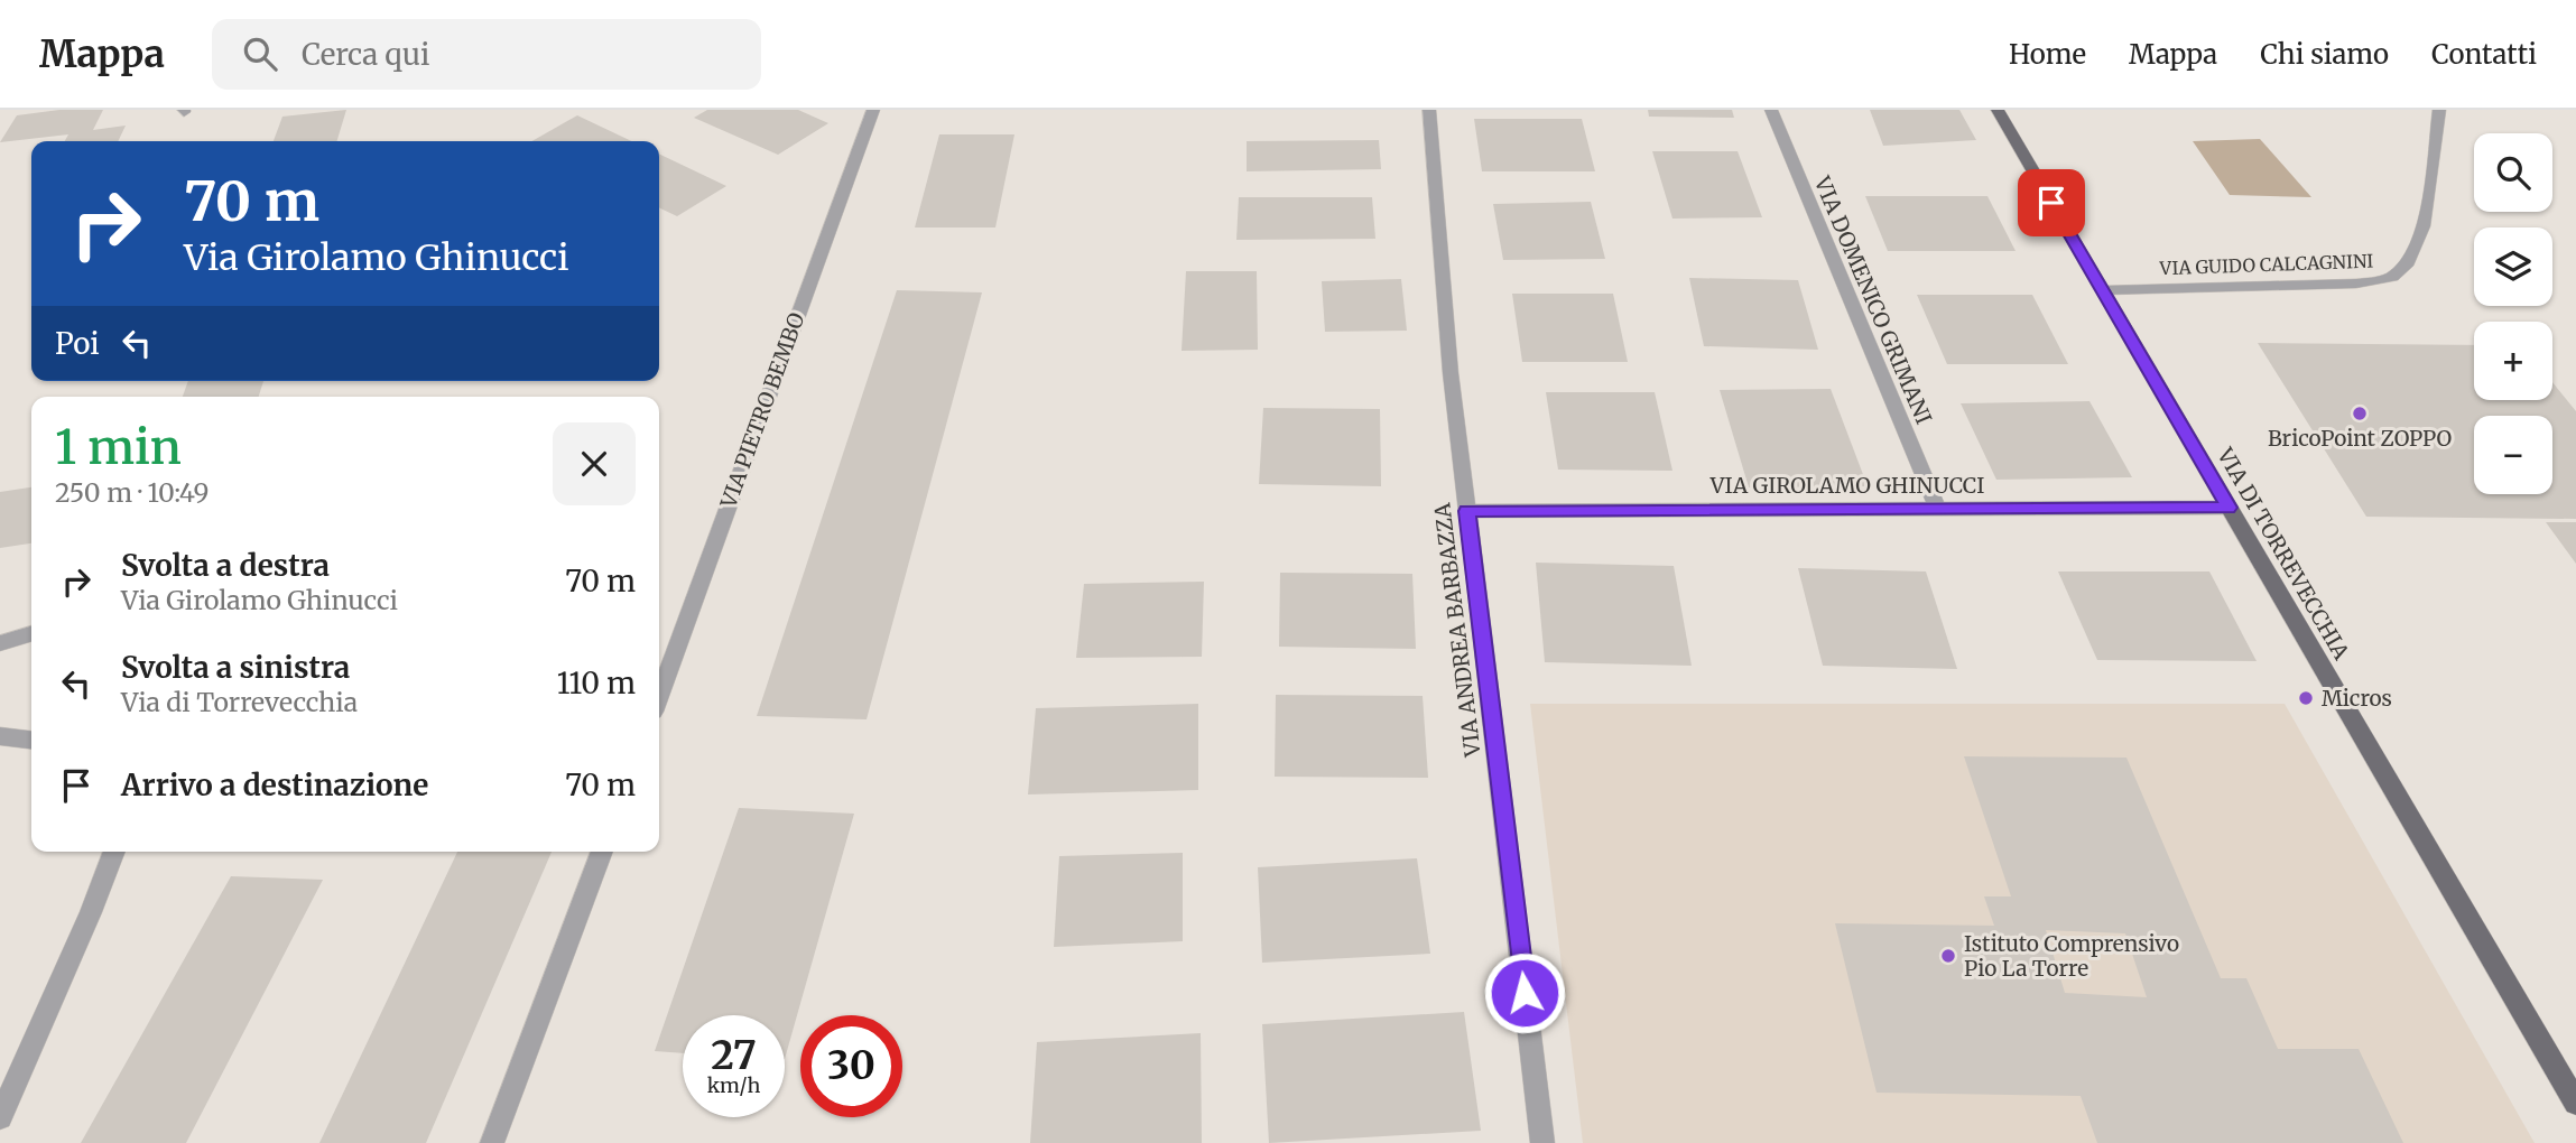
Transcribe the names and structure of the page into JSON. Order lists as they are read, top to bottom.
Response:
{
  "streets": {
    "main road": ["VIA DI TORREVECCHIA"],
    "street": [
      "VIA GUIDO CALCAGNINI",
      "VIA DOMENICO GRIMANI",
      "VIA PIETRO BEMBO",
      "VIA GIROLAMO GHINUCCI",
      "VIA ANDREA BARBAZZA"
    ]
  },
  "crossings": [
    ["VIA GUIDO CALCAGNINI", "VIA DI TORREVECCHIA"],
    ["VIA DOMENICO GRIMANI", "VIA GIROLAMO GHINUCCI"],
    ["VIA GIROLAMO GHINUCCI", "VIA DI TORREVECCHIA"],
    ["VIA GIROLAMO GHINUCCI", "VIA ANDREA BARBAZZA"]
  ],
  "places": ["BricoPoint ZOPPO", "Micros", "Istituto Comprensivo Pio La Torre"],
  "page": {
    "header": "Mappa",
    "search": "Cerca qui",
    "nav": [
      "Home",
      "Mappa",
      "Chi siamo",
      "Contatti"
    ],
    "map_buttons": ["+", "−"],
    "turn": ["70 m", "Via Girolamo Ghinucci"],
    "then": "Poi",
    "heading": ["1 min", "250 m · 10:49"],
    "list": [
      {
        "name": "Svolta a destra",
        "note": "Via Girolamo Ghinucci",
        "value": "70 m"
      },
      {
        "name": "Svolta a sinistra",
        "note": "Via di Torrevecchia",
        "value": "110 m"
      },
      {
        "name": "Arrivo a destinazione",
        "value": "70 m"
      }
    ],
    "speed": "27 km/h",
    "limit": "30"
  }
}
